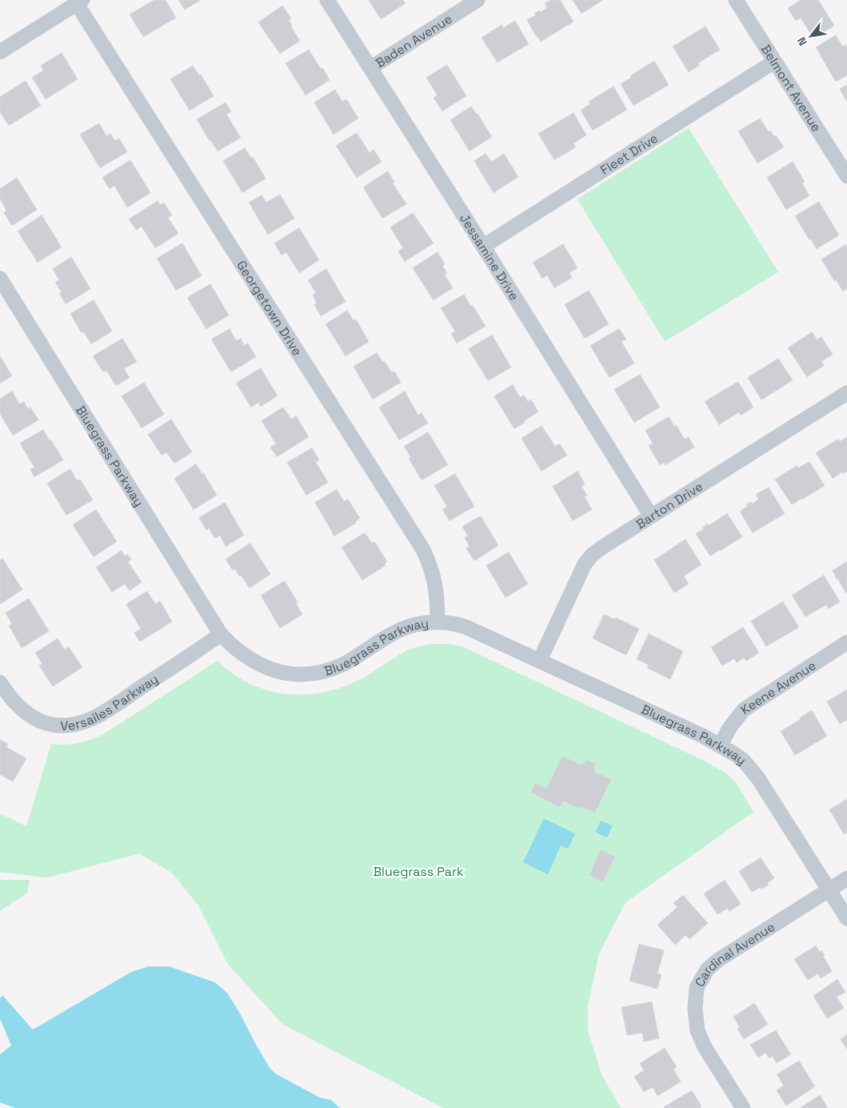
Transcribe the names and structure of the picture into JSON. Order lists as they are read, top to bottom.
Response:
{
  "streets": {
    "street": [
      "Baden Avenue",
      "Belmont Avenue",
      "Fleet Drive",
      "Jessamine Drive",
      "Georgetown Drive",
      "Bluegrass Parkway",
      "Barton Drive",
      "Keene Avenue",
      "Versailes Parkway",
      "Cardinal Avenue"
    ]
  },
  "crossings": [
    ["Baden Avenue", "Jessamine Drive"],
    ["Belmont Avenue", "Fleet Drive"],
    ["Fleet Drive", "Jessamine Drive"],
    ["Jessamine Drive", "Barton Drive"],
    ["Georgetown Drive", "Bluegrass Parkway"],
    ["Bluegrass Parkway", "Barton Drive"],
    ["Bluegrass Parkway", "Keene Avenue"],
    ["Bluegrass Parkway", "Versailes Parkway"],
    ["Bluegrass Parkway", "Cardinal Avenue"]
  ],
  "parks": ["Bluegrass Park"],
  "north": "bottom left"
}
